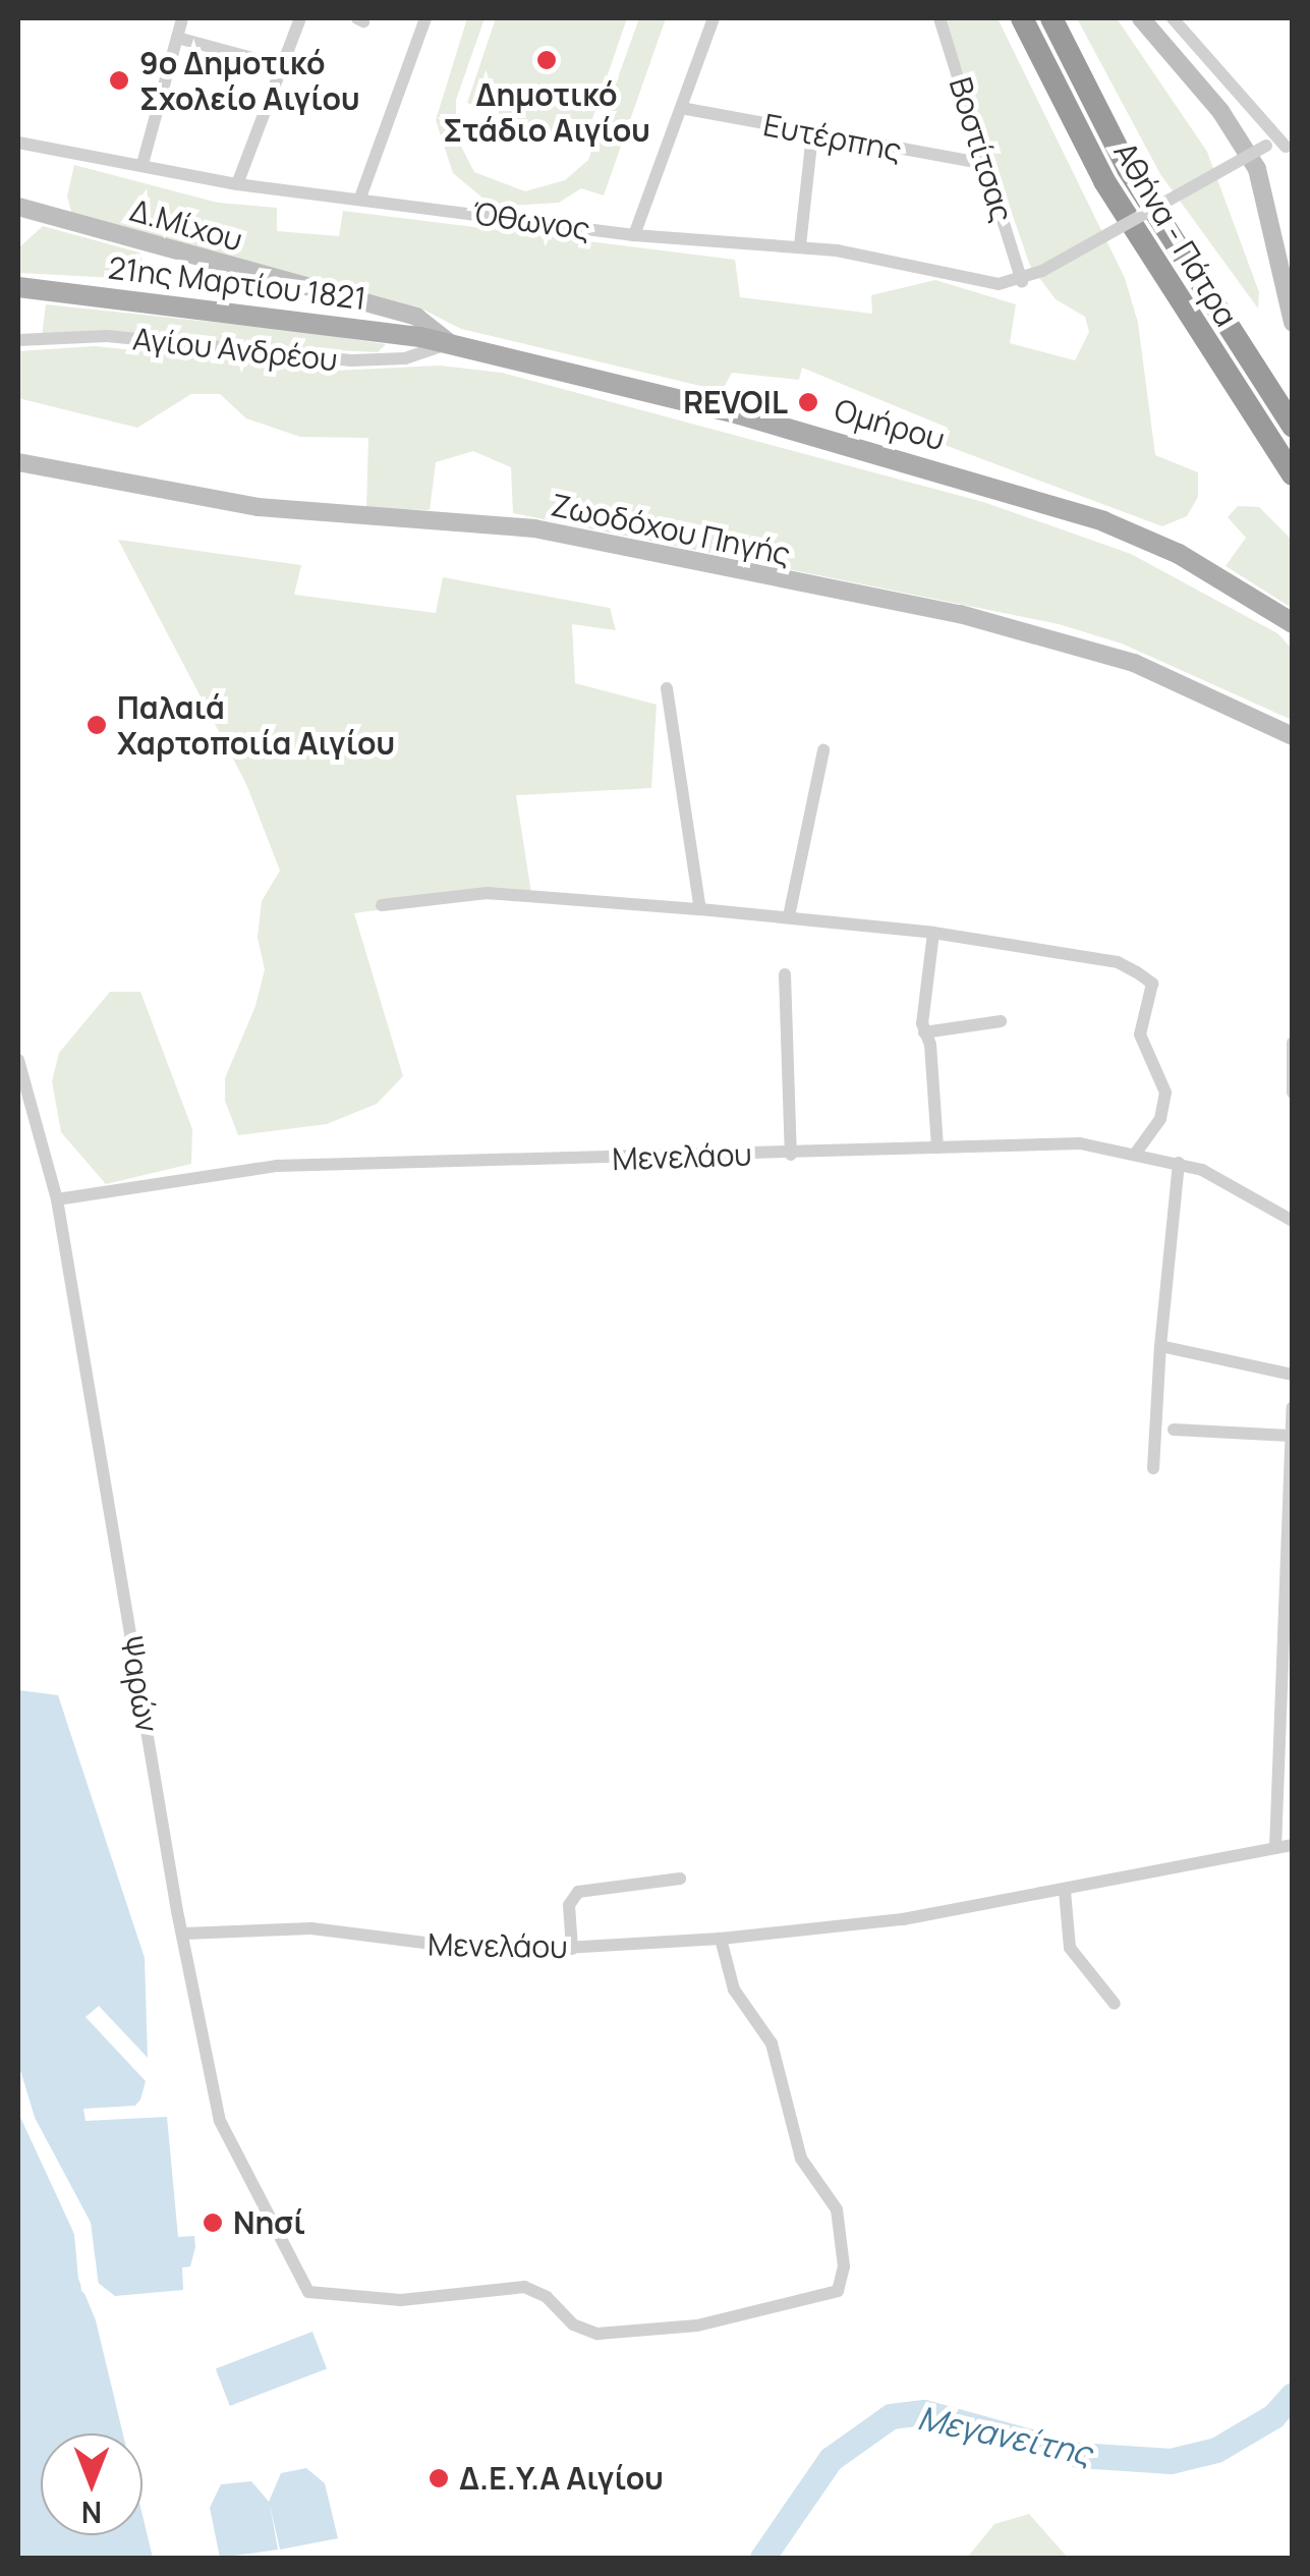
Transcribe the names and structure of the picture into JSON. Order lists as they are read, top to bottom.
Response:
{
  "streets": {
    "highway": ["Αθήνα - Πάτρα"],
    "main road": [
      "Δ.Μίχου",
      "21ης Μαρτίου 1821",
      "Ομήρου",
      "Ζωοδόχου Πηγής"
    ],
    "street": [
      "Ευτέρπης",
      "Βοστίτσας",
      "Όθωνος",
      "Αγίου Ανδρέου",
      "Μενελάου",
      "Ψαρών"
    ]
  },
  "crossings": [
    ["Ευτέρπης", "Βοστίτσας"],
    ["Βοστίτσας", "Όθωνος"],
    ["Δ.Μίχου", "21ης Μαρτίου 1821"],
    ["Δ.Μίχου", "Αγίου Ανδρέου"],
    ["Δ.Μίχου", "Ομήρου"],
    ["21ης Μαρτίου 1821", "Αγίου Ανδρέου"],
    ["21ης Μαρτίου 1821", "Ομήρου"],
    ["Αγίου Ανδρέου", "Ομήρου"],
    ["Μενελάου", "Ψαρών"]
  ],
  "water": ["Μεγανείτης"],
  "places": [
    "Δημοτικό Στάδιο Αιγίου",
    "9ο Δημοτικό Σχολείο Αιγίου",
    "REVOIL",
    "Παλαιά Χαρτοποιία Αιγίου",
    "Νησί",
    "Δ.Ε.Υ.Α Αιγίου"
  ],
  "north": "bottom"
}
